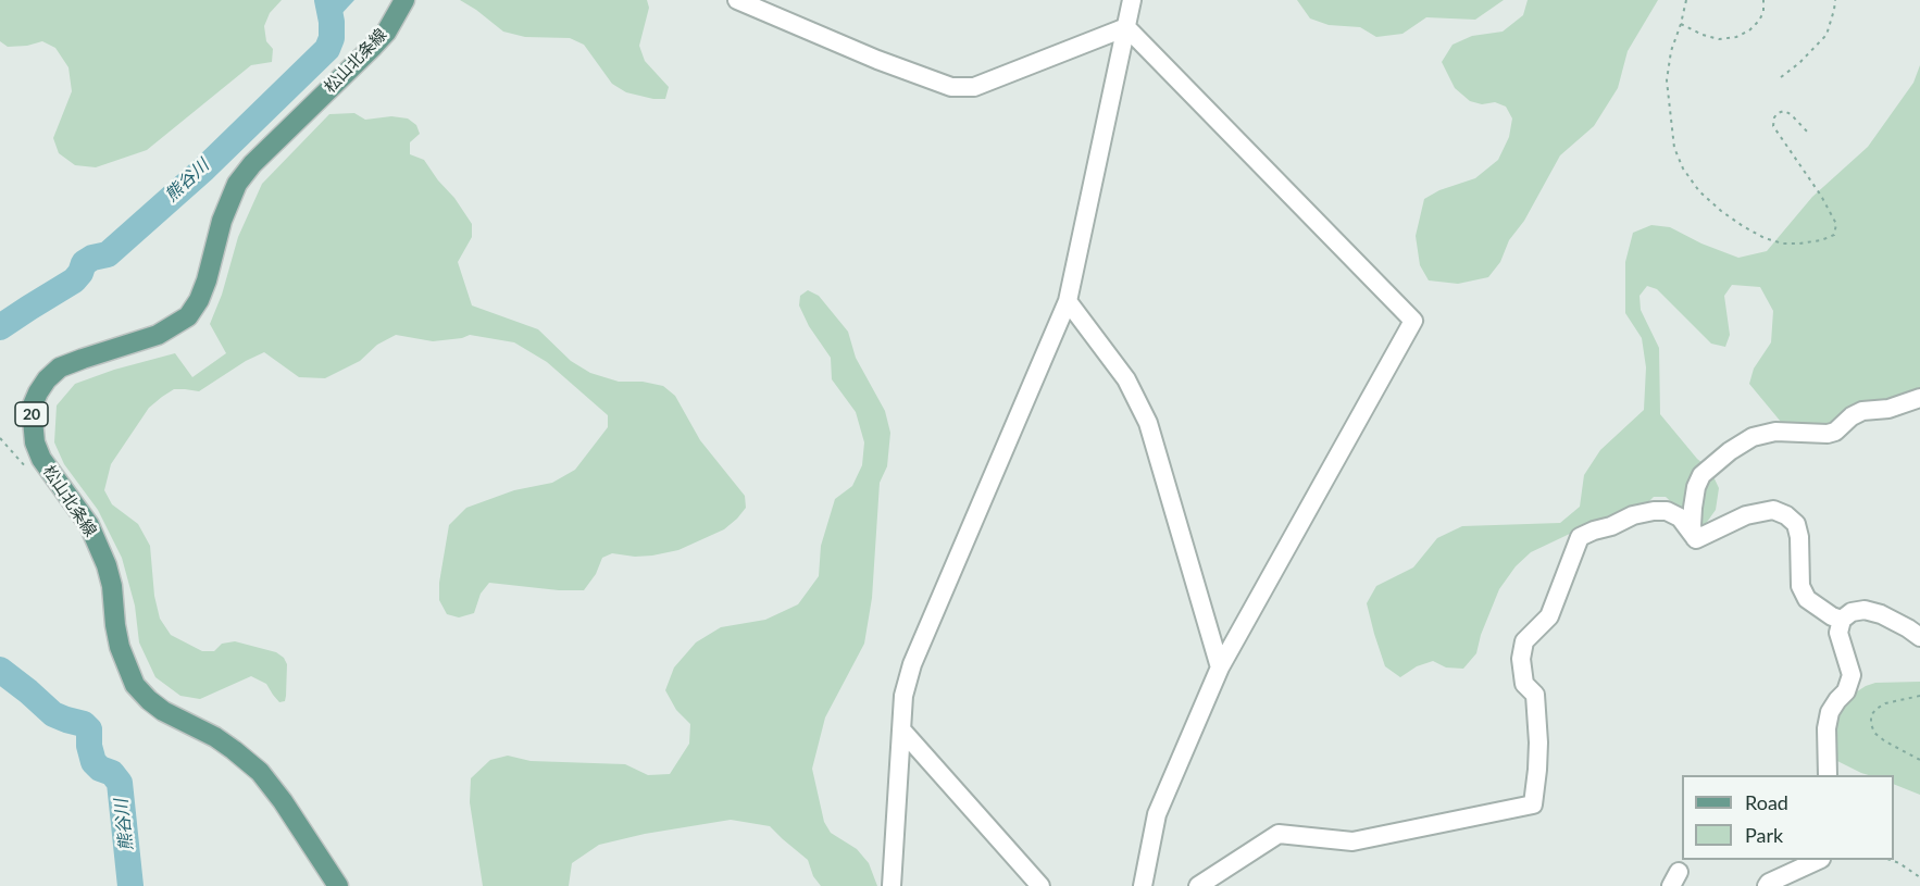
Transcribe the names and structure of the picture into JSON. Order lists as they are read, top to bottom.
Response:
{
  "streets": {
    "main road": ["松山北条線", "20"]
  },
  "water": ["熊谷川"],
  "legend": ["Road", "Park"]
}
